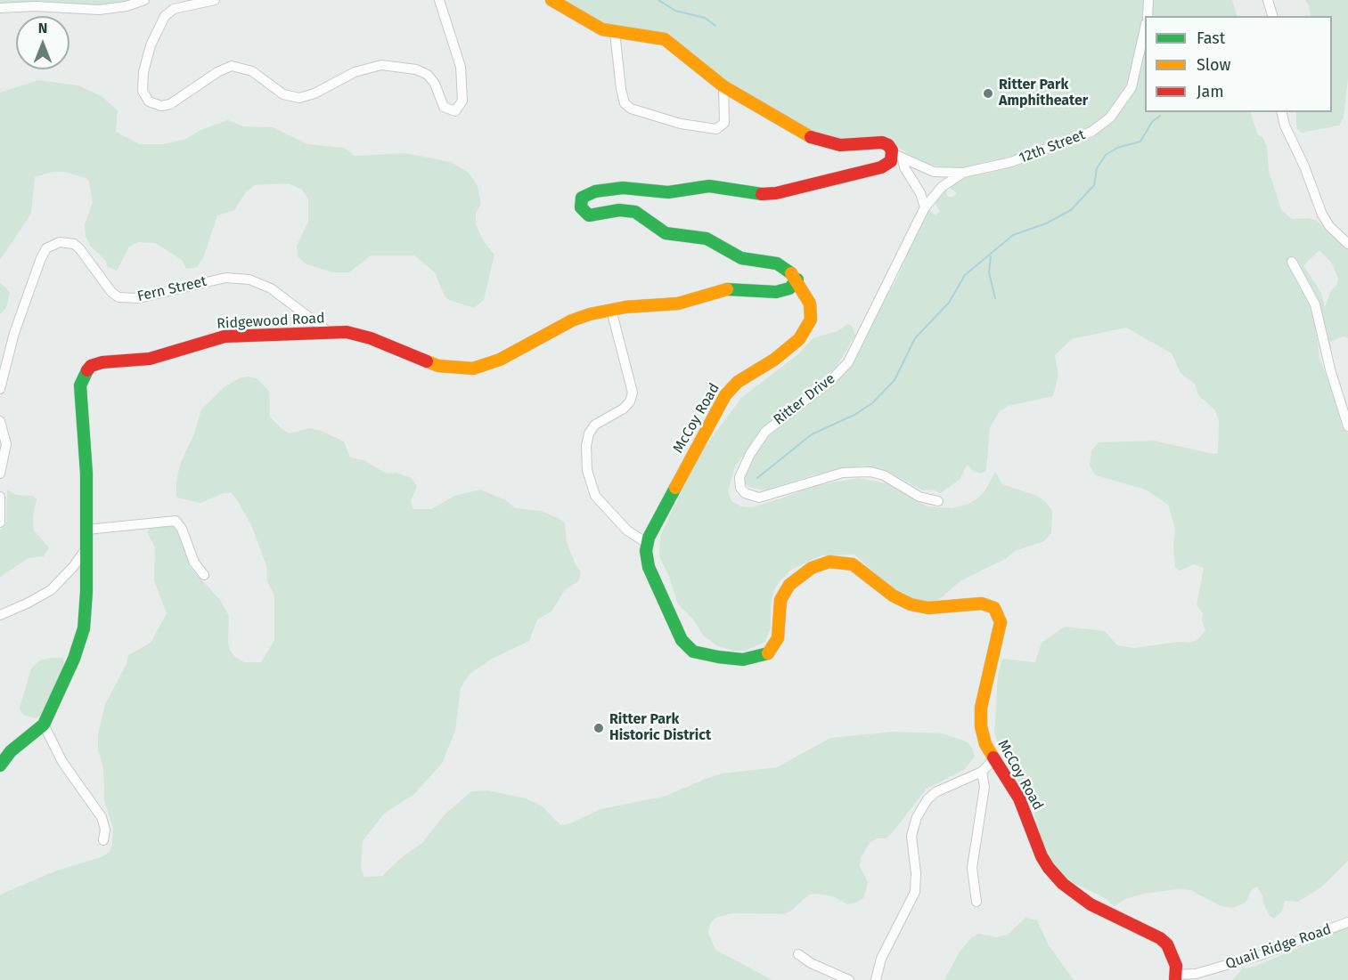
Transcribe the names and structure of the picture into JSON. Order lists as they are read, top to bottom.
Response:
{
  "streets": {
    "street": [
      "12th Street",
      "Fern Street",
      "Ridgewood Road",
      "Ritter Drive",
      "McCoy Road",
      "Quail Ridge Road"
    ]
  },
  "crossings": [
    ["12th Street", "Ritter Drive"],
    ["12th Street", "McCoy Road"],
    ["Fern Street", "Ridgewood Road"],
    ["Ridgewood Road", "McCoy Road"],
    ["McCoy Road", "Quail Ridge Road"]
  ],
  "places": ["Ritter Park Amphitheater", "Ritter Park Historic District"],
  "legend": ["Fast", "Slow", "Jam"],
  "north": "top"
}
